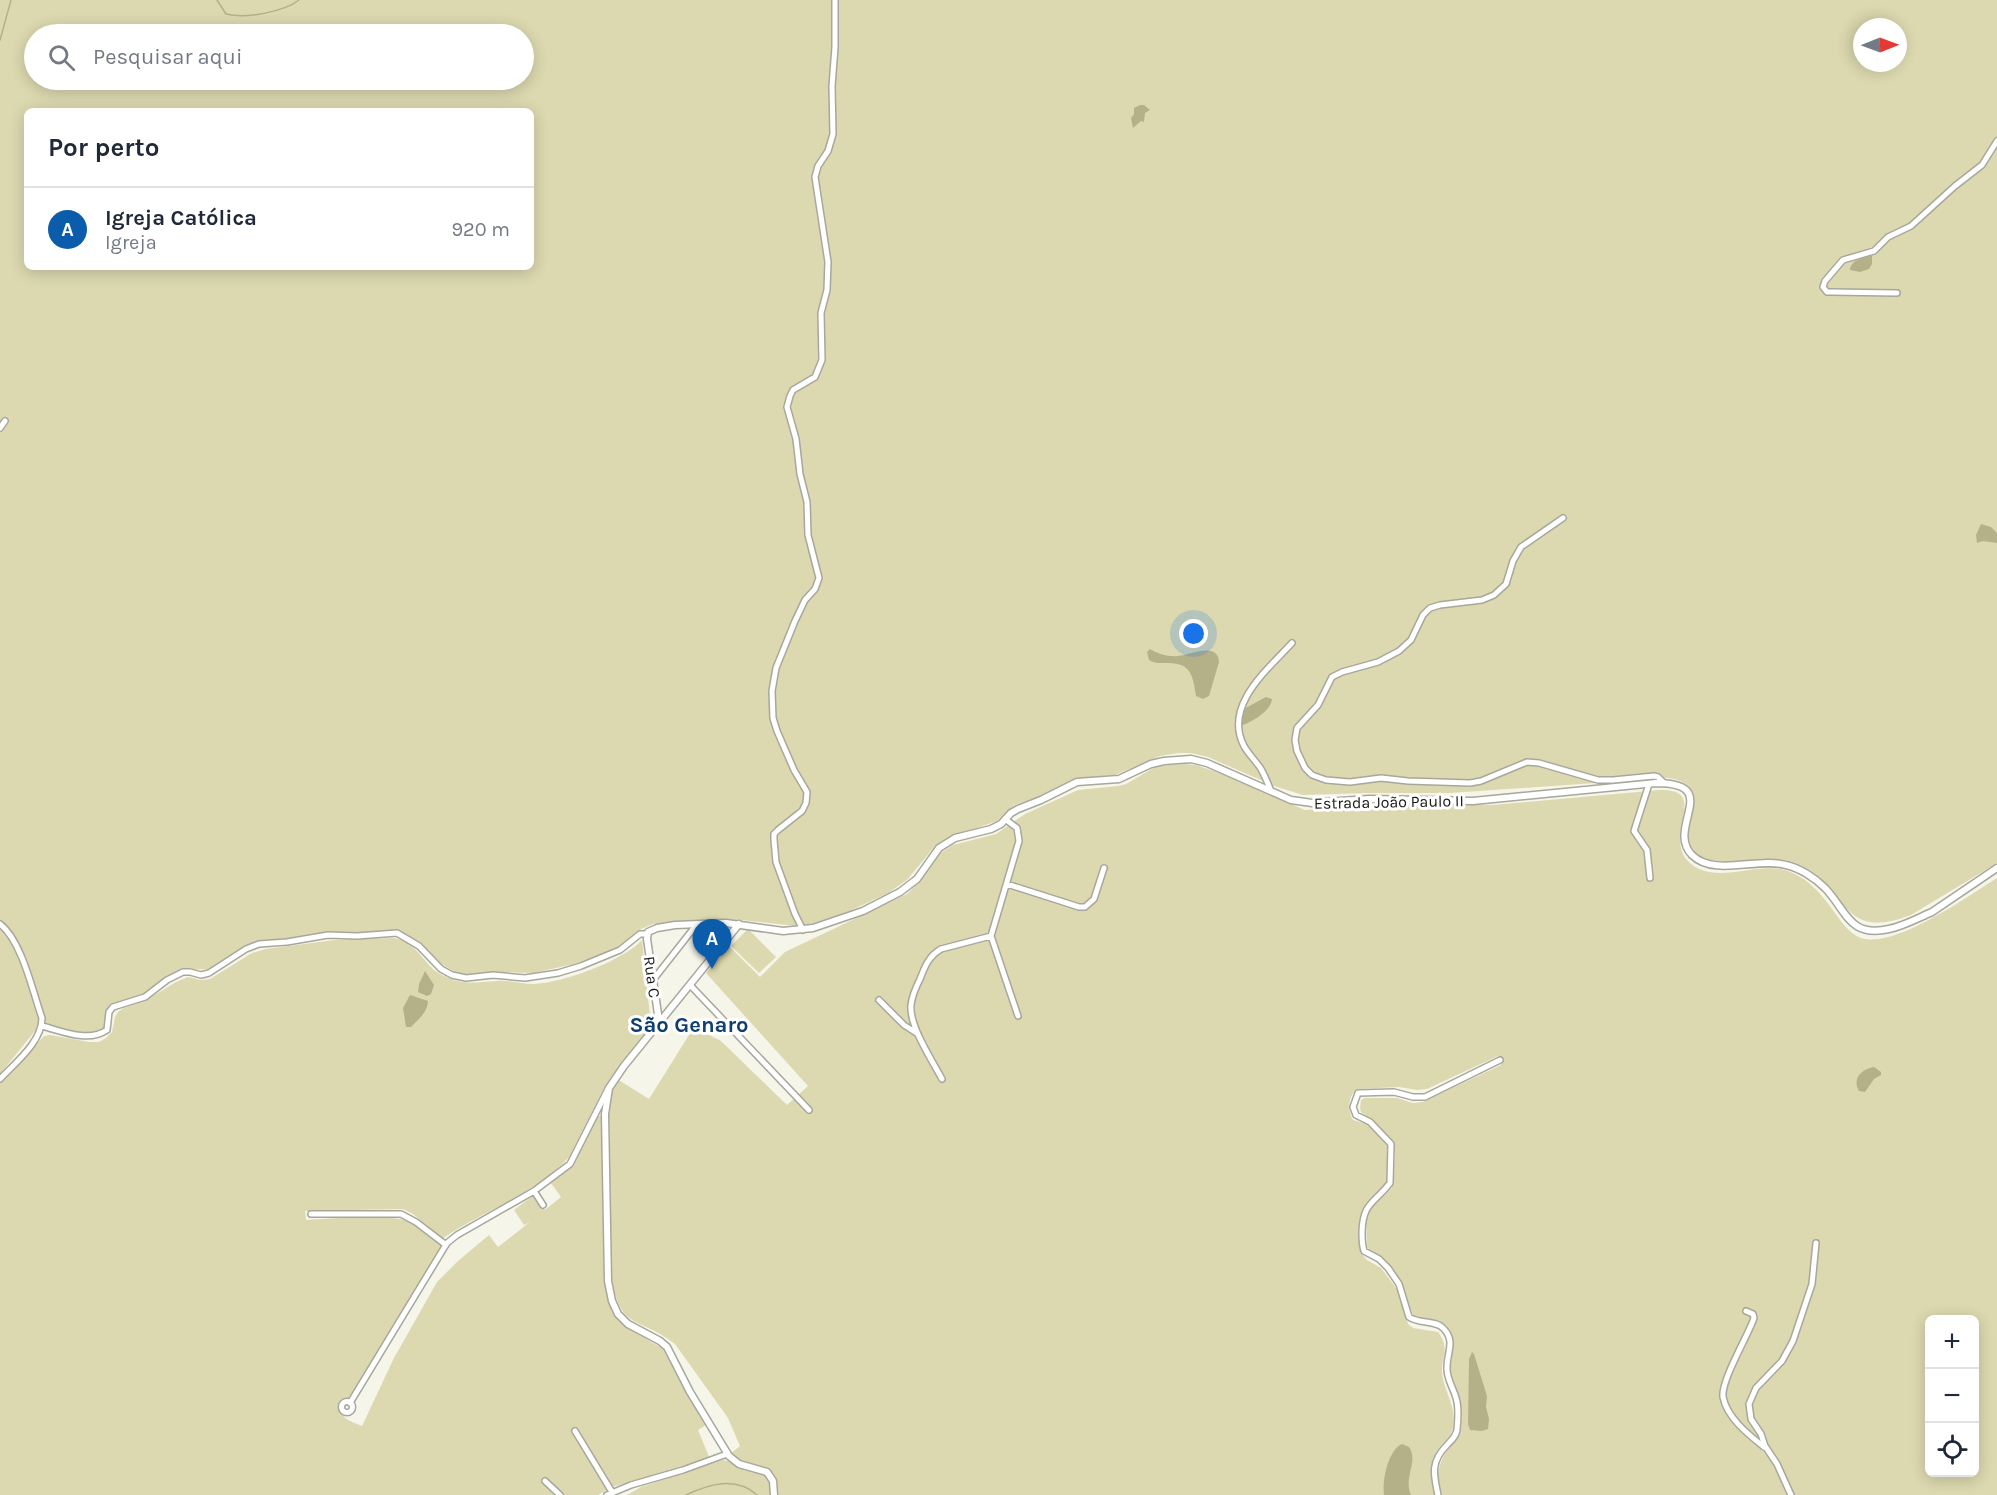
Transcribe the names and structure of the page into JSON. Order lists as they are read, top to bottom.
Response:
{
  "streets": {
    "street": ["Estrada João Paulo II", "Rua C"]
  },
  "crossings": [
    ["Estrada João Paulo II", "Rua C"]
  ],
  "districts": ["São Genaro"],
  "north": "right",
  "page": {
    "search": "Pesquisar aqui",
    "heading": "Por perto",
    "list": [
      {
        "mark": "A",
        "name": "Igreja Católica",
        "note": "Igreja",
        "value": "920 m"
      }
    ],
    "pins": "A",
    "map_buttons": ["+", "−"]
  }
}
